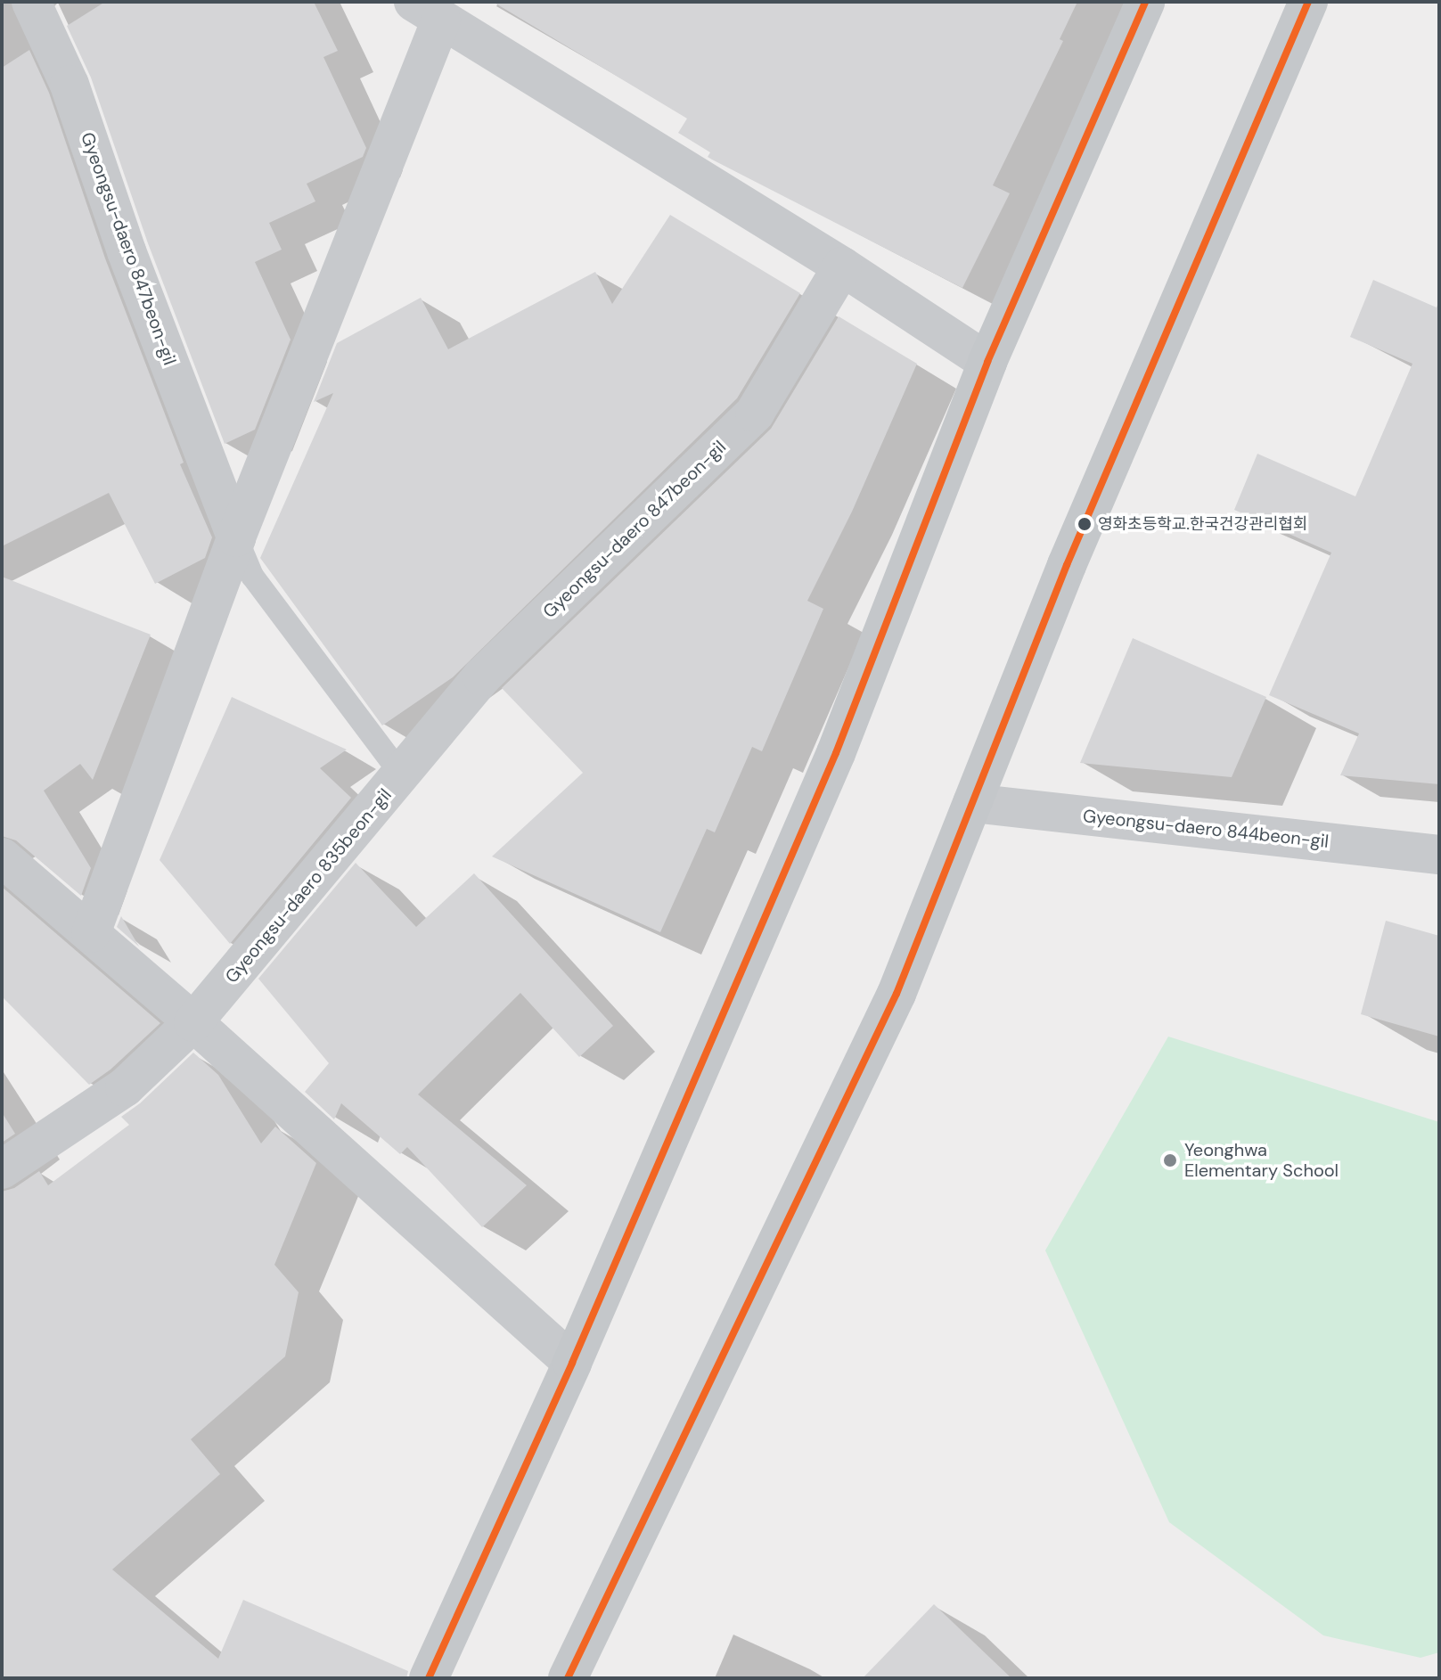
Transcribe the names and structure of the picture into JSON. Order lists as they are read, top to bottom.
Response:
{
  "streets": {
    "street": ["Gyeongsu-daero 847beon-gil", "Gyeongsu-daero 844beon-gil", "Gyeongsu-daero 835beon-gil"]
  },
  "crossings": [
    ["Gyeongsu-daero 847beon-gil", "Gyeongsu-daero 835beon-gil"]
  ],
  "places": ["영화초등학교.한국건강관리협회", "Yeonghwa Elementary School"]
}
